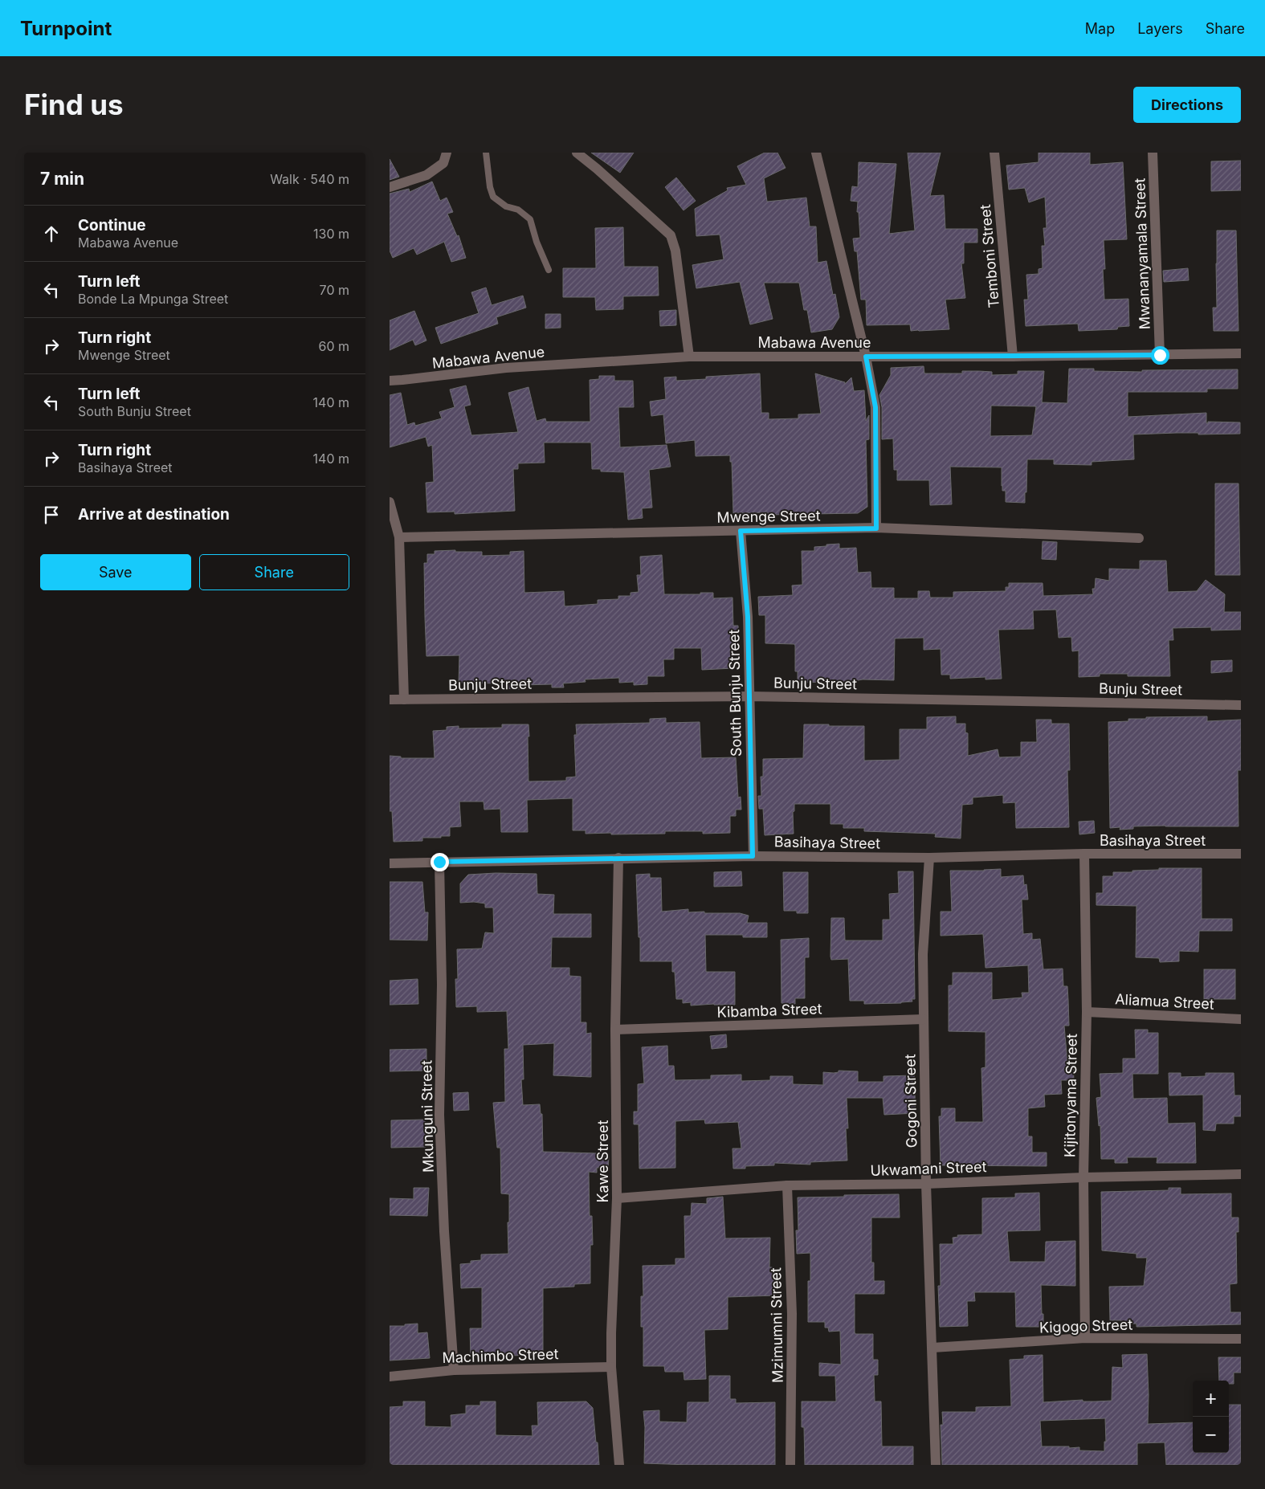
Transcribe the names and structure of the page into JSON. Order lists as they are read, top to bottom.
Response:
{
  "streets": {
    "street": [
      "Mwananyamala Street",
      "Temboni Street",
      "Mabawa Avenue",
      "Mwenge Street",
      "Bunju Street",
      "South Bunju Street",
      "Basihaya Street",
      "Aliamua Street",
      "Kibamba Street",
      "Kijitonyama Street",
      "Gogoni Street",
      "Mkunguni Street",
      "Kawe Street",
      "Ukwamani Street",
      "Mzimumni Street",
      "Kigogo Street",
      "Machimbo Street"
    ]
  },
  "crossings": [
    ["Mwananyamala Street", "Mabawa Avenue"],
    ["Temboni Street", "Mabawa Avenue"],
    ["Mwenge Street", "South Bunju Street"],
    ["Bunju Street", "South Bunju Street"],
    ["South Bunju Street", "Basihaya Street"],
    ["Basihaya Street", "Kijitonyama Street"],
    ["Basihaya Street", "Gogoni Street"],
    ["Basihaya Street", "Mkunguni Street"],
    ["Basihaya Street", "Kawe Street"],
    ["Aliamua Street", "Kijitonyama Street"],
    ["Kibamba Street", "Gogoni Street"],
    ["Kibamba Street", "Kawe Street"],
    ["Kijitonyama Street", "Ukwamani Street"],
    ["Kijitonyama Street", "Kigogo Street"],
    ["Gogoni Street", "Ukwamani Street"],
    ["Gogoni Street", "Kigogo Street"],
    ["Mkunguni Street", "Machimbo Street"],
    ["Kawe Street", "Ukwamani Street"],
    ["Kawe Street", "Machimbo Street"],
    ["Ukwamani Street", "Mzimumni Street"]
  ],
  "page": {
    "header": "Turnpoint",
    "nav": ["Map", "Layers", "Share"],
    "buttons": [
      "Directions",
      ["Save", "Share"]
    ],
    "title": "Find us",
    "heading": ["7 min", "Walk · 540 m"],
    "list": [
      ["Continue", "Mabawa Avenue", "130 m"],
      ["Turn left", "Bonde La Mpunga Street", "70 m"],
      ["Turn right", "Mwenge Street", "60 m"],
      ["Turn left", "South Bunju Street", "140 m"],
      ["Turn right", "Basihaya Street", "140 m"],
      "Arrive at destination"
    ],
    "map_buttons": ["+", "−"]
  }
}
